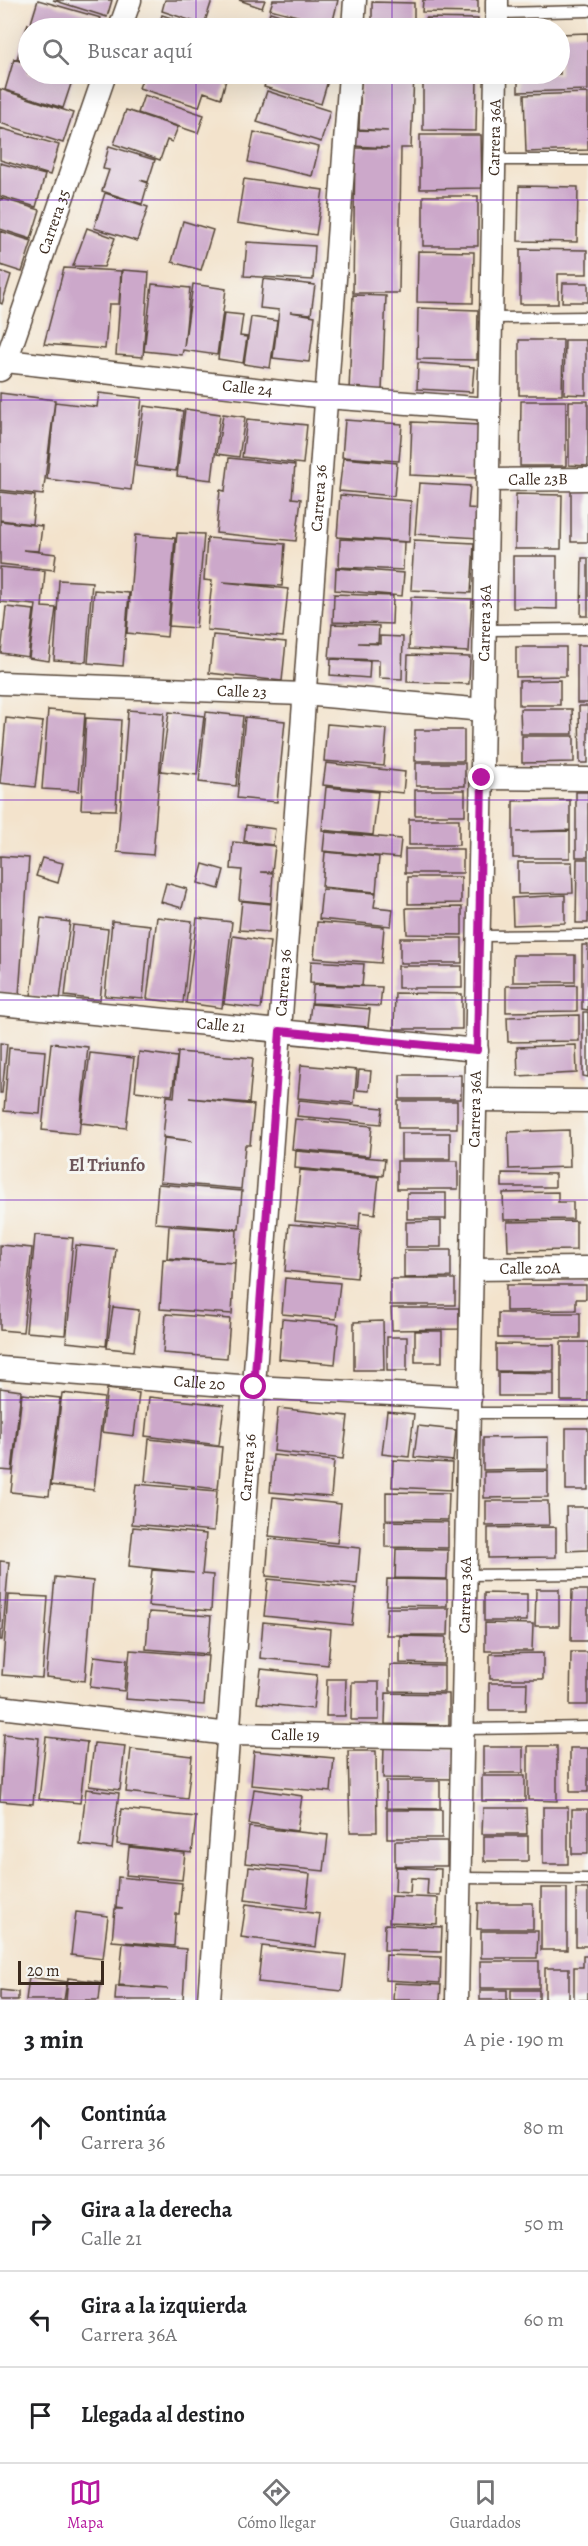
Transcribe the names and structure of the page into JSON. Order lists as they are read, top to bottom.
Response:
{
  "streets": {
    "street": [
      "Carrera 36A",
      "Carrera 35",
      "Calle 24",
      "Calle 23B",
      "Carrera 36",
      "Calle 23",
      "Calle 21",
      "Calle 20A",
      "Calle 20",
      "Calle 19"
    ]
  },
  "crossings": [
    ["Carrera 36A", "Calle 24"],
    ["Carrera 36A", "Calle 23B"],
    ["Carrera 36A", "Calle 23"],
    ["Carrera 36A", "Calle 21"],
    ["Carrera 36A", "Calle 20A"],
    ["Carrera 36A", "Calle 20"],
    ["Carrera 36A", "Calle 19"],
    ["Carrera 35", "Calle 24"],
    ["Calle 24", "Carrera 36"],
    ["Carrera 36", "Calle 23"],
    ["Carrera 36", "Calle 21"],
    ["Carrera 36", "Calle 20"],
    ["Carrera 36", "Calle 19"]
  ],
  "districts": ["El Triunfo"],
  "scale_bar": "20 m",
  "page": {
    "search": "Buscar aquí",
    "scale": "20 m",
    "heading": ["3 min", "A pie · 190 m"],
    "list": [
      ["Continúa", "Carrera 36", "80 m"],
      ["Gira a la derecha", "Calle 21", "50 m"],
      ["Gira a la izquierda", "Carrera 36A", "60 m"],
      "Llegada al destino"
    ],
    "nav": ["Mapa", "Cómo llegar", "Guardados"]
  }
}
